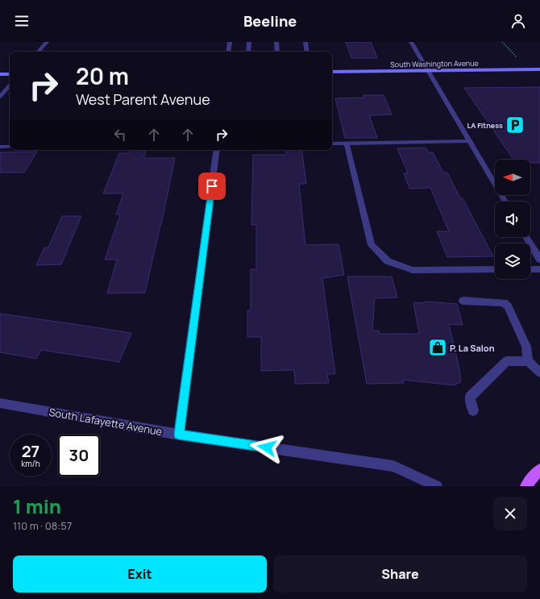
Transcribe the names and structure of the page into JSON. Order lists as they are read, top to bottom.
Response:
{
  "streets": {
    "main road": ["South Washington Avenue"],
    "street": ["South Lafayette Avenue"]
  },
  "places": {
    "parking": ["LA Fitness"],
    "shop": ["P. La Salon"]
  },
  "north": "left",
  "page": {
    "header": "Beeline",
    "turn": ["20 m", "West Parent Avenue"],
    "speed": "27 km/h",
    "limit": "30",
    "heading": ["1 min", "110 m · 08:57"],
    "buttons": ["Exit", "Share"]
  }
}
